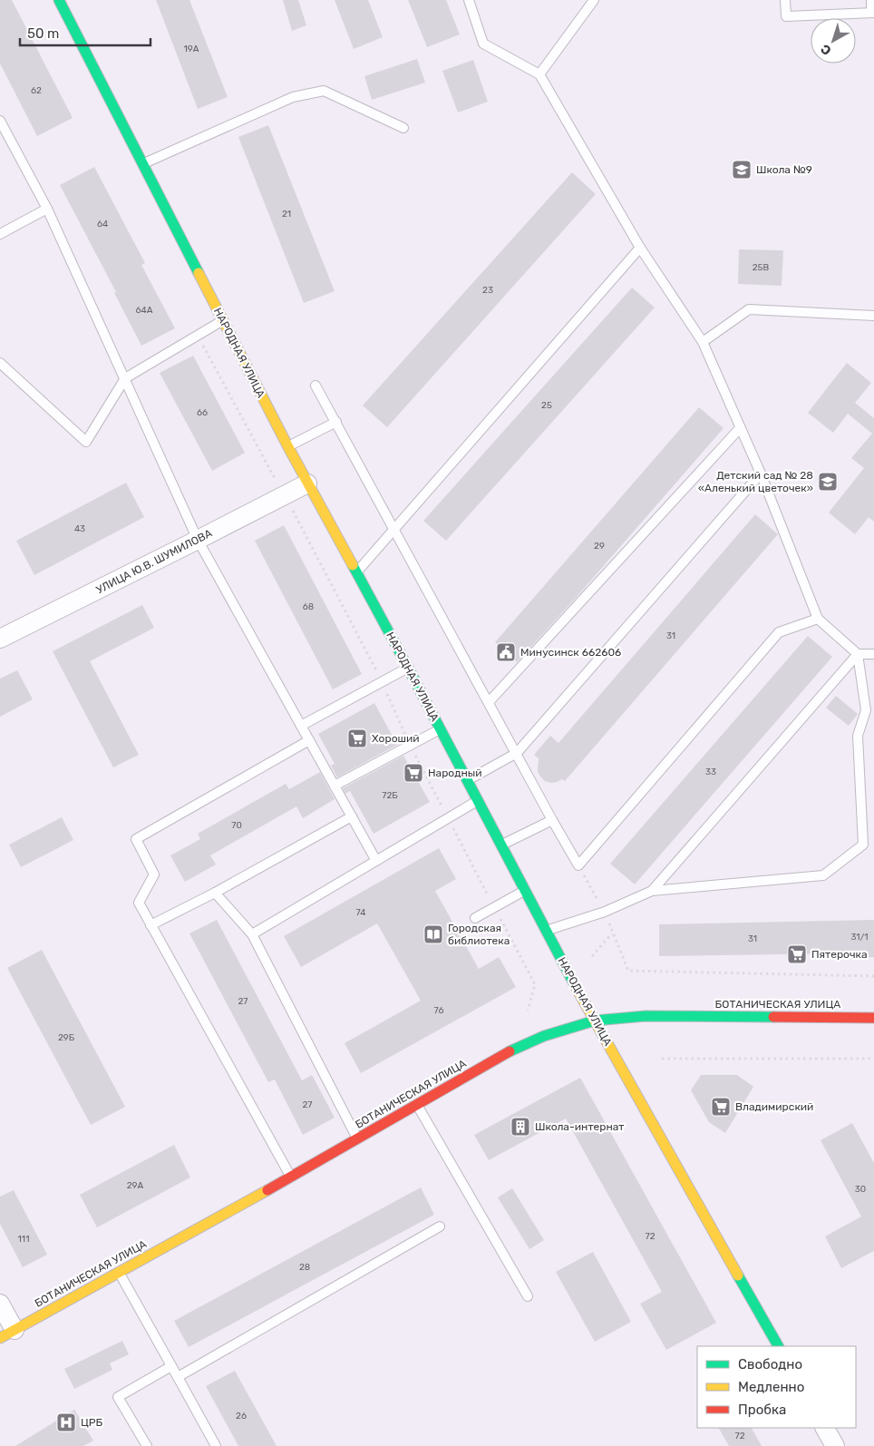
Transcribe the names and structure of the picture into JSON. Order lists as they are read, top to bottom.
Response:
{
  "streets": {
    "street": ["НАРОДНАЯ УЛИЦА", "УЛИЦА Ю.В. ШУМИЛОВА", "БОТАНИЧЕСКАЯ УЛИЦА"]
  },
  "crossings": [
    ["НАРОДНАЯ УЛИЦА", "УЛИЦА Ю.В. ШУМИЛОВА"],
    ["НАРОДНАЯ УЛИЦА", "БОТАНИЧЕСКАЯ УЛИЦА"]
  ],
  "places": {
    "school or university": ["Школа №9", "Детский сад № 28 «Аленький цветочек»"],
    "public building": ["Минусинск 662606"],
    "supermarket": [
      "Хороший",
      "Народный",
      "Пятерочка",
      "Владимирский"
    ],
    "library": ["Городская библиотека"],
    "building": ["Школа-интернат"],
    "hospital": ["ЦРБ"]
  },
  "house_numbers": [
    "19А",
    "62",
    "21",
    "64",
    "25В",
    "23",
    "64А",
    "25",
    "66",
    "43",
    "29",
    "68",
    "31",
    "33",
    "72Б",
    "70",
    "74",
    "31/1",
    "31",
    "27",
    "76",
    "29Б",
    "27",
    "29А",
    "30",
    "72",
    "111",
    "28",
    "26",
    "72"
  ],
  "legend": ["Свободно", "Медленно", "Пробка"],
  "scale_bar": "50 m",
  "north": "bottom left"
}
